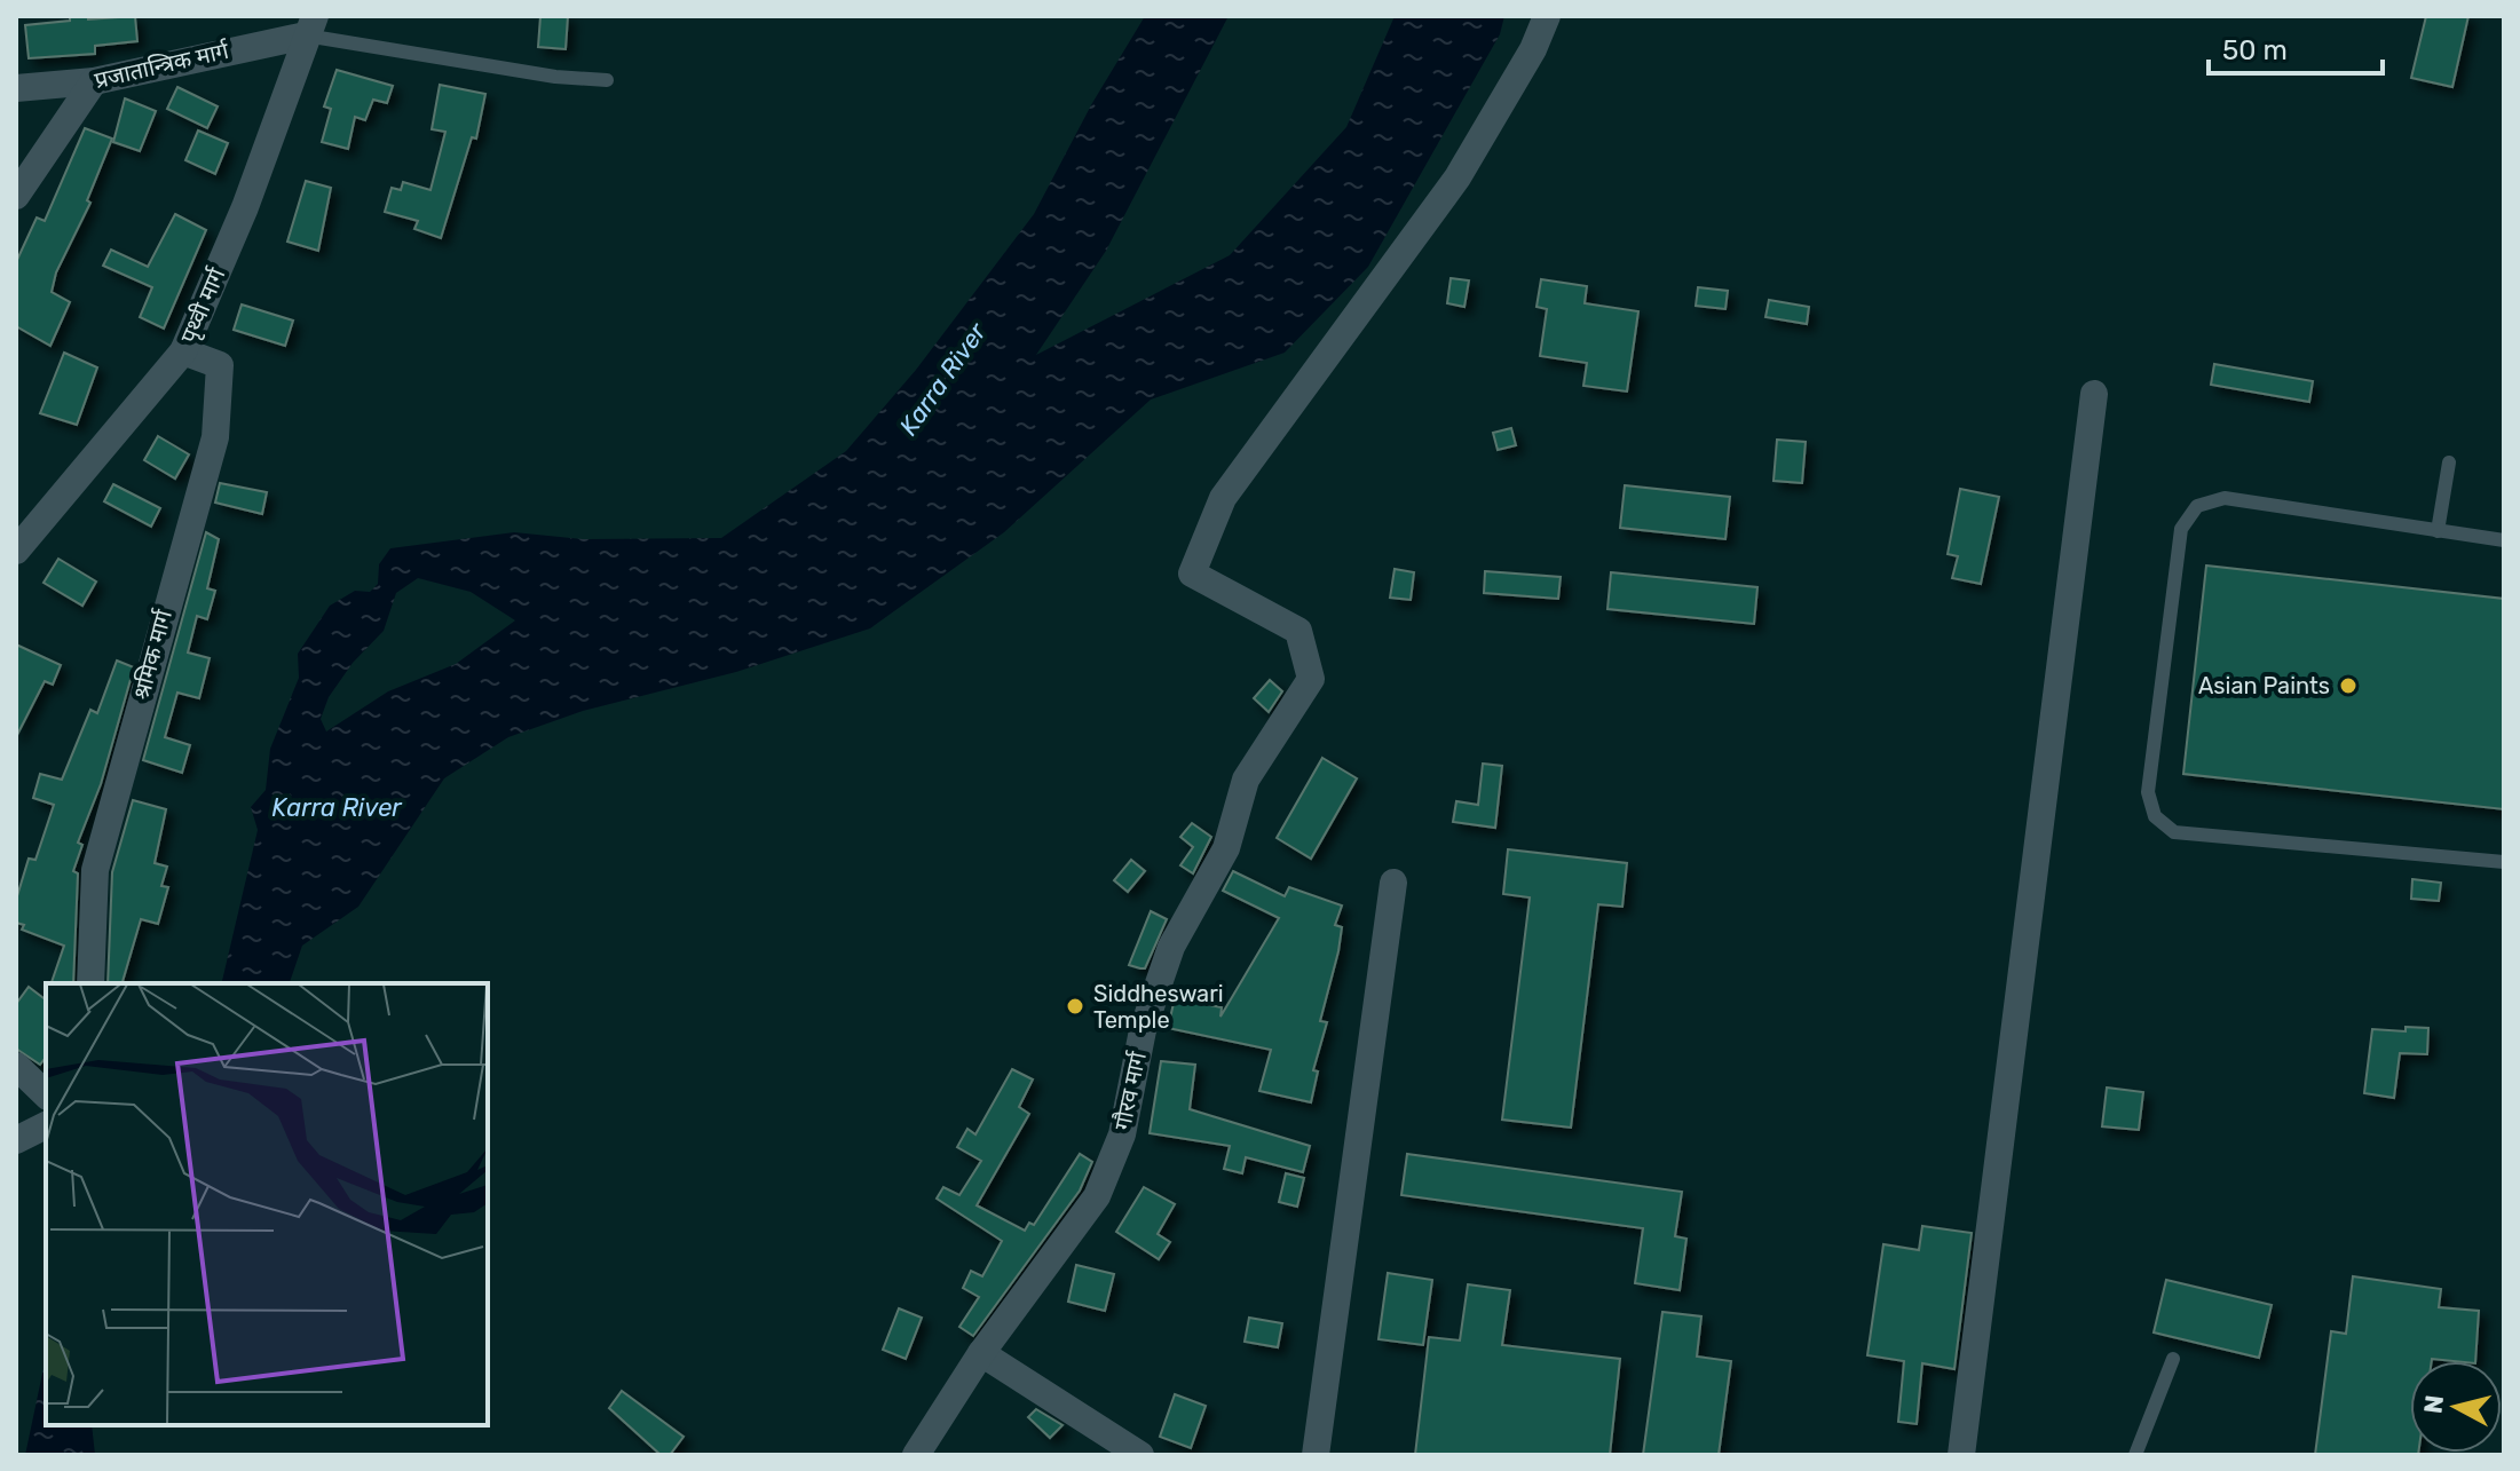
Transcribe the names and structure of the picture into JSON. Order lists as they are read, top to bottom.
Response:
{
  "streets": {
    "street": [
      "प्रजातान्त्रिक मार्ग",
      "पृथ्वी मार्ग",
      "श्रमिक मार्ग",
      "गौरव मार्ग"
    ]
  },
  "crossings": [
    ["प्रजातान्त्रिक मार्ग", "पृथ्वी मार्ग"],
    ["पृथ्वी मार्ग", "श्रमिक मार्ग"]
  ],
  "water": ["Karra River"],
  "places": ["Asian Paints", "Siddheswari Temple"],
  "scale_bar": "50 m",
  "north": "left"
}
